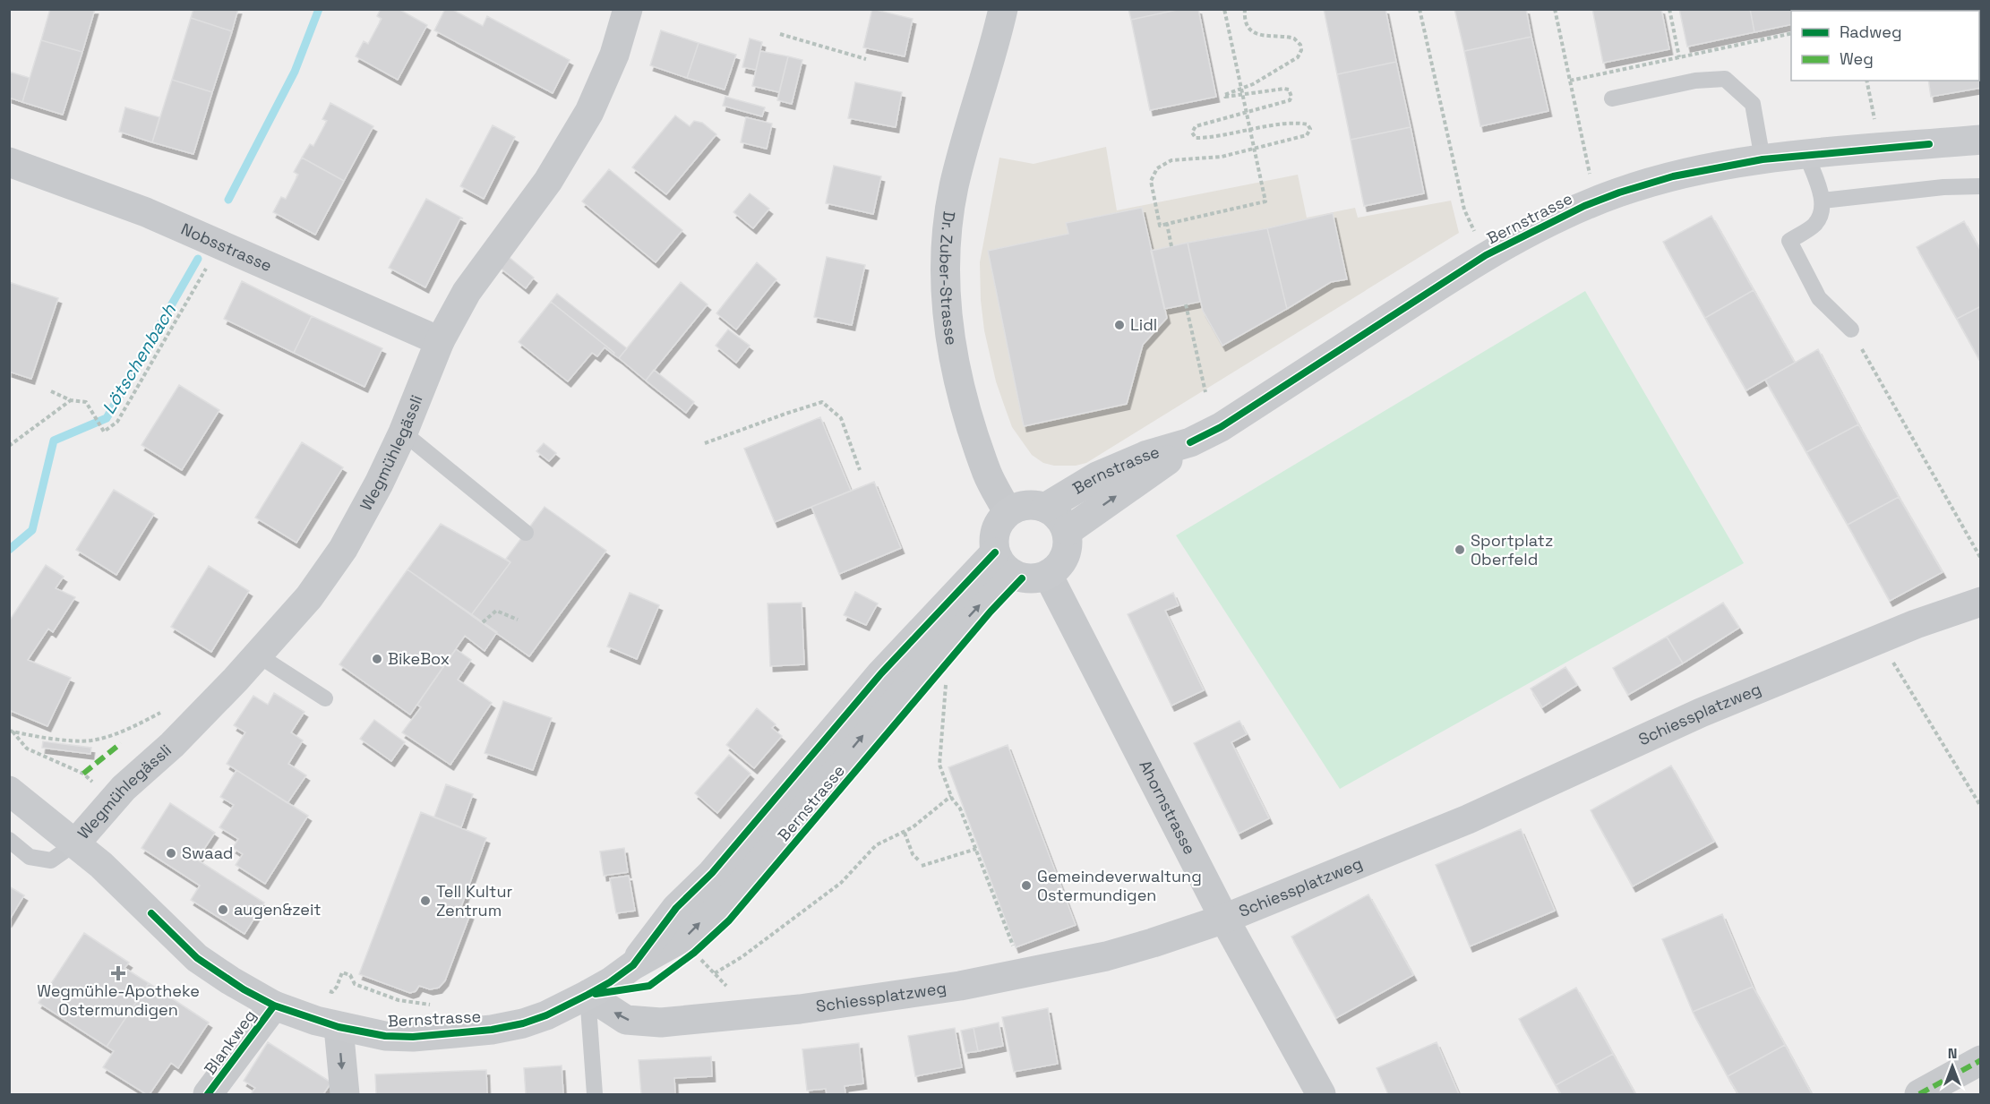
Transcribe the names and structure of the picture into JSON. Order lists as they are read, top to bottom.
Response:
{
  "streets": {
    "main road": ["Bernstrasse"],
    "street": [
      "Nobsstrasse",
      "Dr. Zuber-Strasse",
      "Wegmühlegässli",
      "Schiessplatzweg",
      "Ahornstrasse",
      "Blankweg"
    ]
  },
  "crossings": [
    ["Bernstrasse", "Dr. Zuber-Strasse"],
    ["Bernstrasse", "Wegmühlegässli"],
    ["Bernstrasse", "Schiessplatzweg"],
    ["Bernstrasse", "Ahornstrasse"],
    ["Bernstrasse", "Blankweg"],
    ["Nobsstrasse", "Wegmühlegässli"],
    ["Dr. Zuber-Strasse", "Ahornstrasse"],
    ["Schiessplatzweg", "Ahornstrasse"]
  ],
  "water": ["Lötschenbach"],
  "places": {
    "other": [
      "Lidl",
      "Sportplatz Oberfeld",
      "BikeBox",
      "Swaad",
      "Gemeindeverwaltung Ostermundigen",
      "Tell Kultur Zentrum",
      "augen&zeit"
    ],
    "health": ["Wegmühle-Apotheke Ostermundigen"]
  },
  "legend": ["Radweg", "Weg"],
  "north": "top"
}
